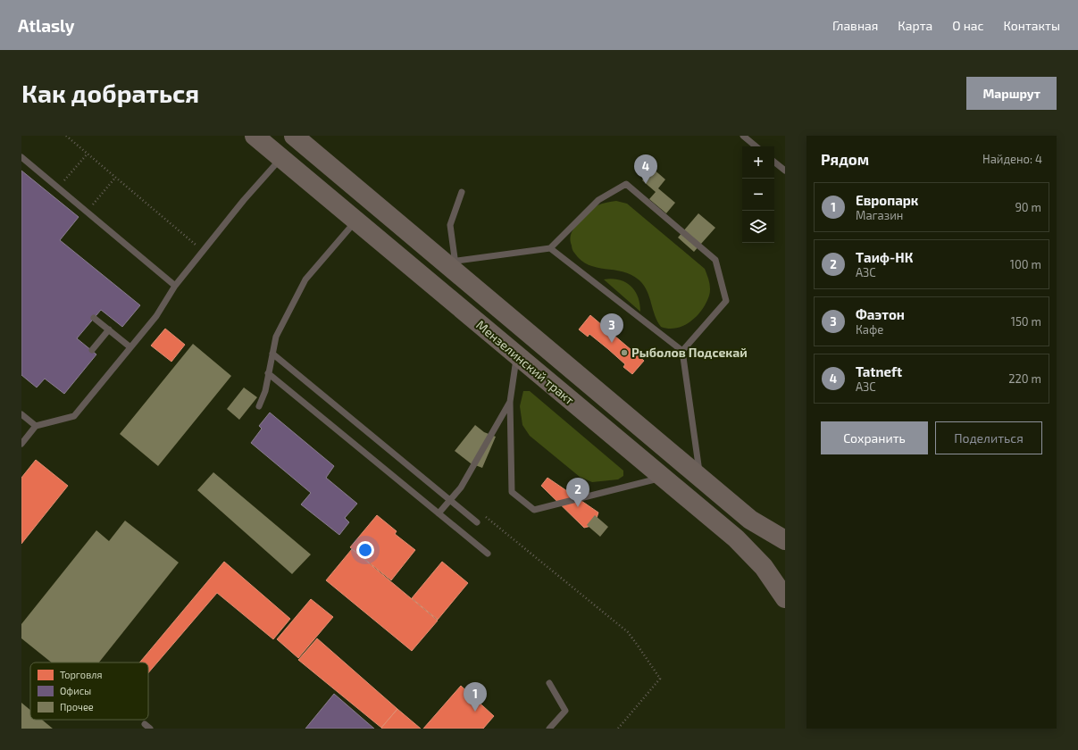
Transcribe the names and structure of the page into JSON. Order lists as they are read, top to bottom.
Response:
{
  "streets": {
    "main road": ["Мензелинский тракт"]
  },
  "places": ["Рыболов Подсекай"],
  "legend": ["Торговля", "Офисы", "Прочее"],
  "page": {
    "header": "Atlasly",
    "nav": [
      "Главная",
      "Карта",
      "О нас",
      "Контакты"
    ],
    "buttons": [
      "Маршрут",
      ["Сохранить", "Поделиться"]
    ],
    "title": "Как добраться",
    "heading": ["Рядом", "Найдено: 4"],
    "map_buttons": ["+", "−"],
    "pins": [
      "4",
      "3",
      "2",
      "1"
    ],
    "list": [
      {
        "mark": "1",
        "name": "Европарк",
        "note": "Магазин",
        "value": "90 m"
      },
      {
        "mark": "2",
        "name": "Таиф-НК",
        "note": "АЗС",
        "value": "100 m"
      },
      {
        "mark": "3",
        "name": "Фаэтон",
        "note": "Кафе",
        "value": "150 m"
      },
      {
        "mark": "4",
        "name": "Tatneft",
        "note": "АЗС",
        "value": "220 m"
      }
    ]
  }
}
